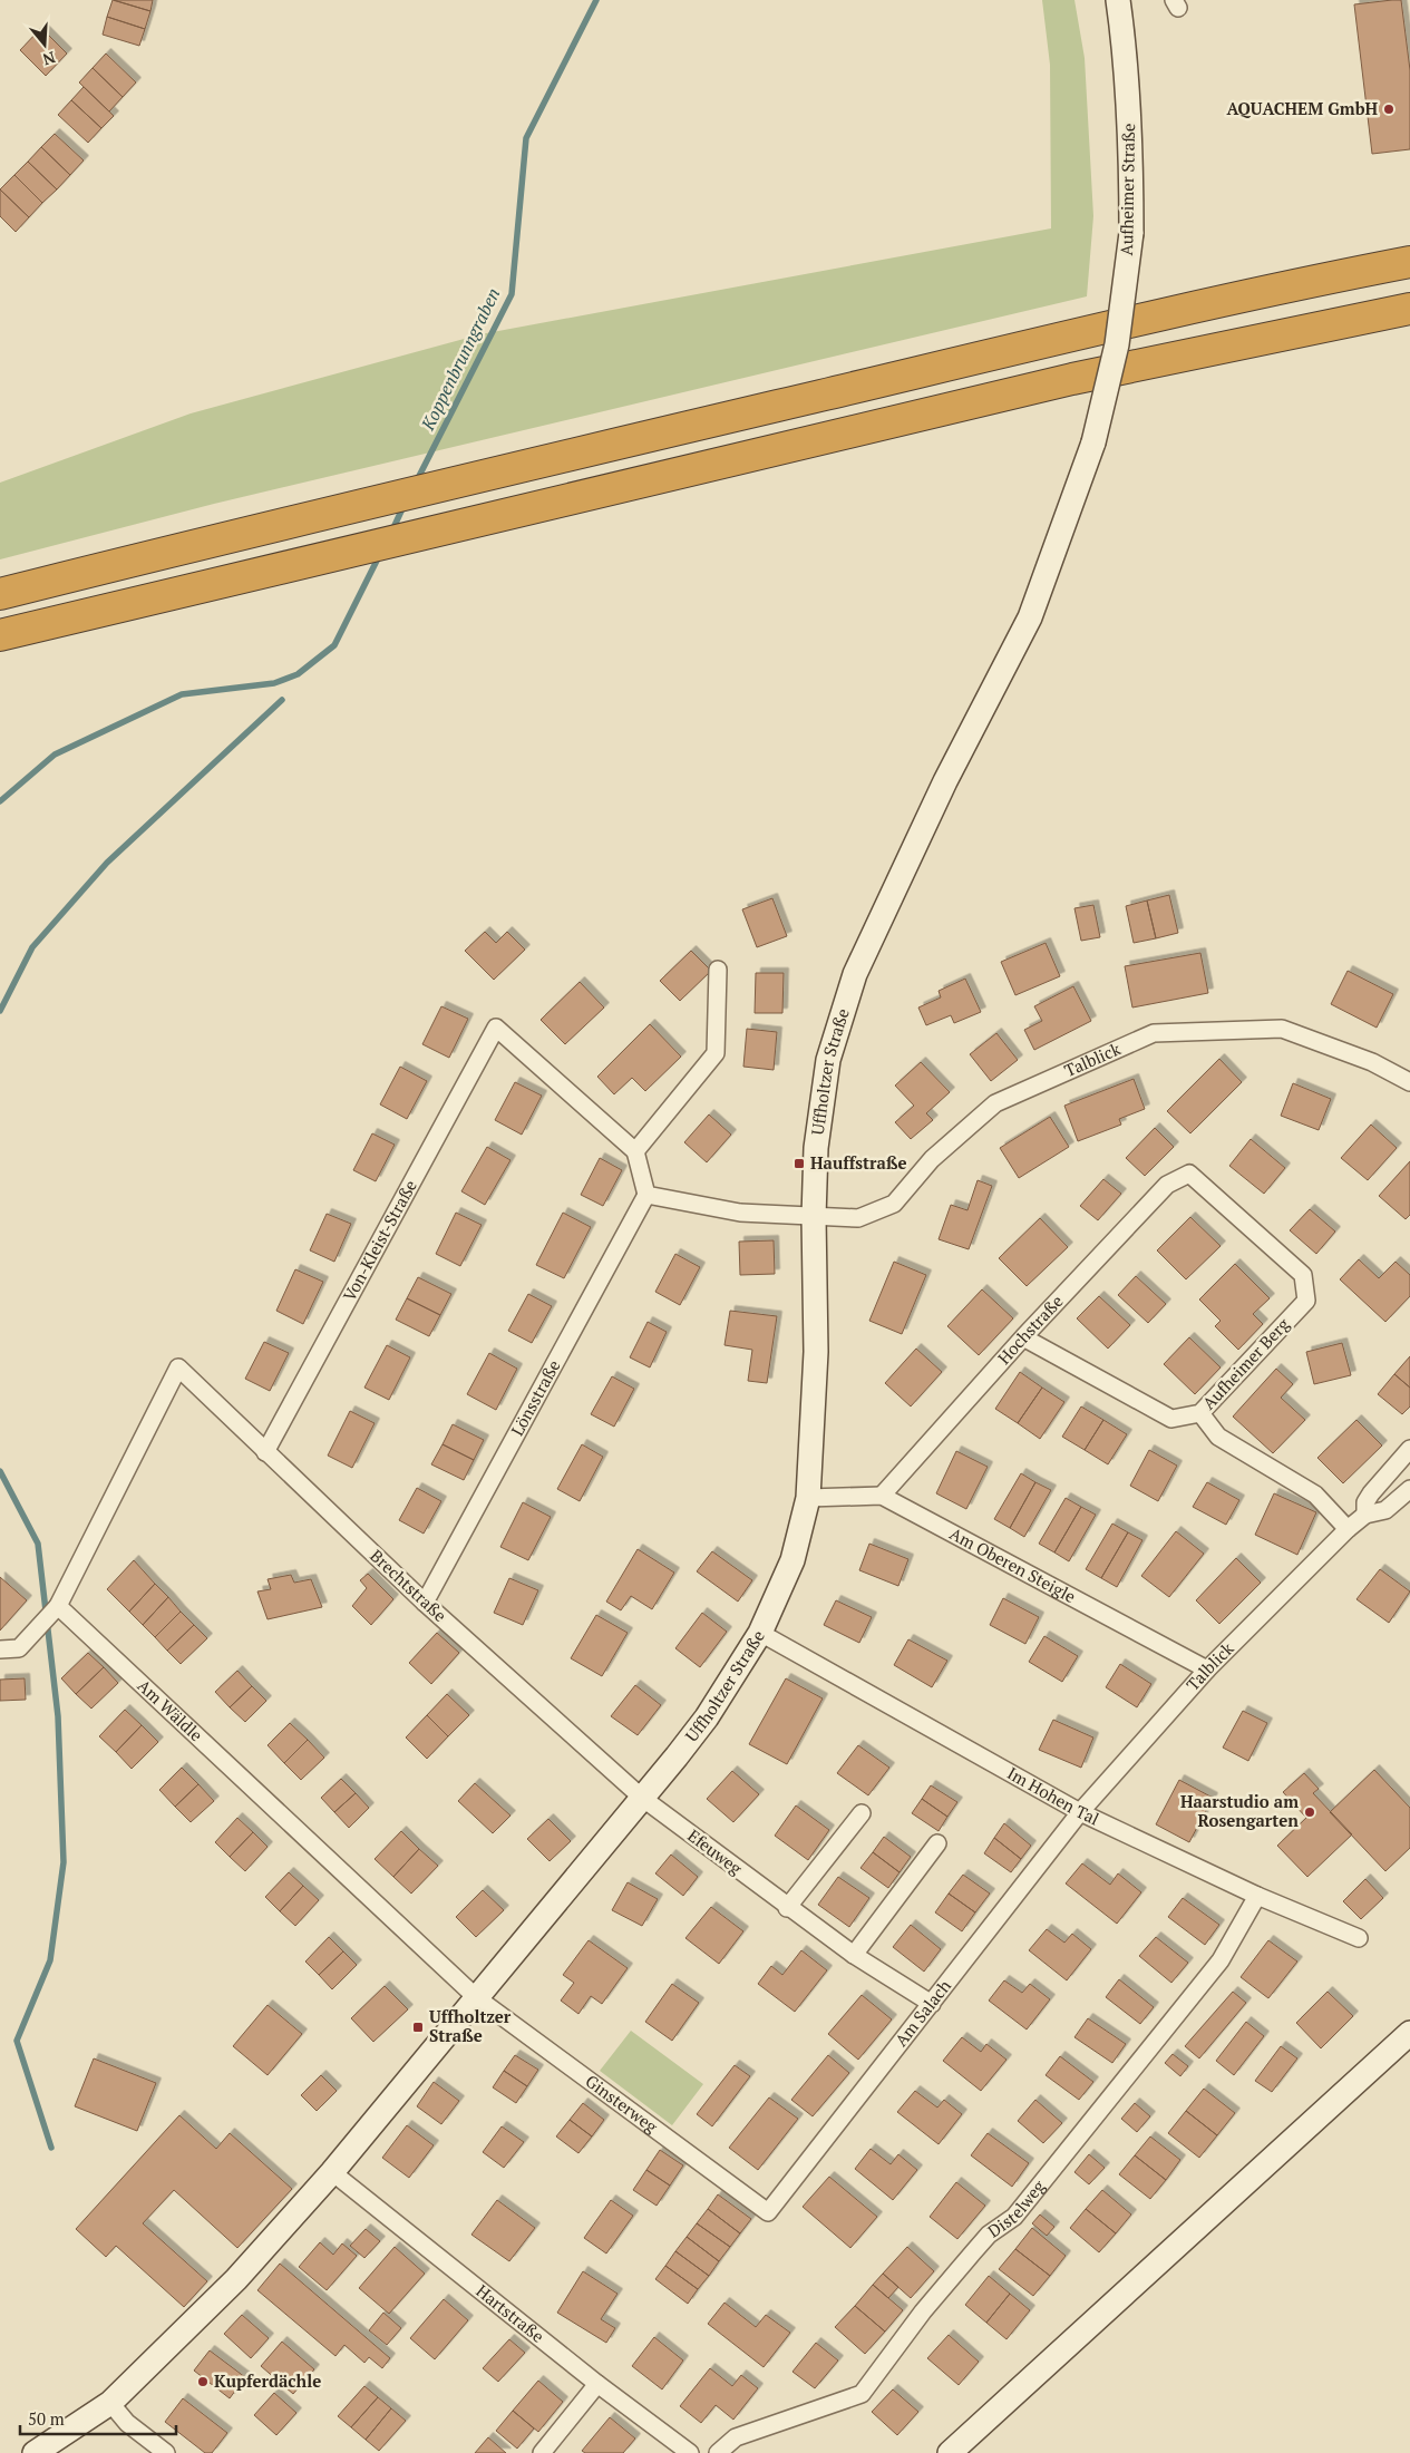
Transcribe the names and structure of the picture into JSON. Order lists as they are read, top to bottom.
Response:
{
  "streets": {
    "street": [
      "Aufheimer Straße",
      "Talblick",
      "Uffholtzer Straße",
      "Von-Kleist-Straße",
      "Hochstraße",
      "Aufheimer Berg",
      "Lönsstraße",
      "Am Oberen Steigle",
      "Brechtstraße",
      "Am Wäldle",
      "Im Hohen Tal",
      "Efeuweg",
      "Am Salach",
      "Ginsterweg",
      "Distelweg",
      "Hartstraße"
    ]
  },
  "crossings": [
    ["Aufheimer Straße", "Uffholtzer Straße"],
    ["Talblick", "Uffholtzer Straße"],
    ["Talblick", "Am Oberen Steigle"],
    ["Talblick", "Im Hohen Tal"],
    ["Talblick", "Am Salach"],
    ["Uffholtzer Straße", "Am Oberen Steigle"],
    ["Uffholtzer Straße", "Brechtstraße"],
    ["Uffholtzer Straße", "Am Wäldle"],
    ["Uffholtzer Straße", "Im Hohen Tal"],
    ["Uffholtzer Straße", "Efeuweg"],
    ["Uffholtzer Straße", "Ginsterweg"],
    ["Uffholtzer Straße", "Hartstraße"],
    ["Von-Kleist-Straße", "Brechtstraße"],
    ["Hochstraße", "Aufheimer Berg"],
    ["Hochstraße", "Am Oberen Steigle"],
    ["Lönsstraße", "Brechtstraße"],
    ["Brechtstraße", "Am Wäldle"],
    ["Brechtstraße", "Efeuweg"],
    ["Am Wäldle", "Ginsterweg"],
    ["Im Hohen Tal", "Am Salach"],
    ["Im Hohen Tal", "Distelweg"],
    ["Efeuweg", "Am Salach"],
    ["Am Salach", "Ginsterweg"]
  ],
  "water": ["Koppenbrunngraben"],
  "places": {
    "other": ["AQUACHEM GmbH", "Haarstudio am Rosengarten", "Kupferdächle"],
    "transit": ["Hauffstraße", "Uffholtzer Straße"]
  },
  "scale_bar": "50 m",
  "north": "bottom"
}
